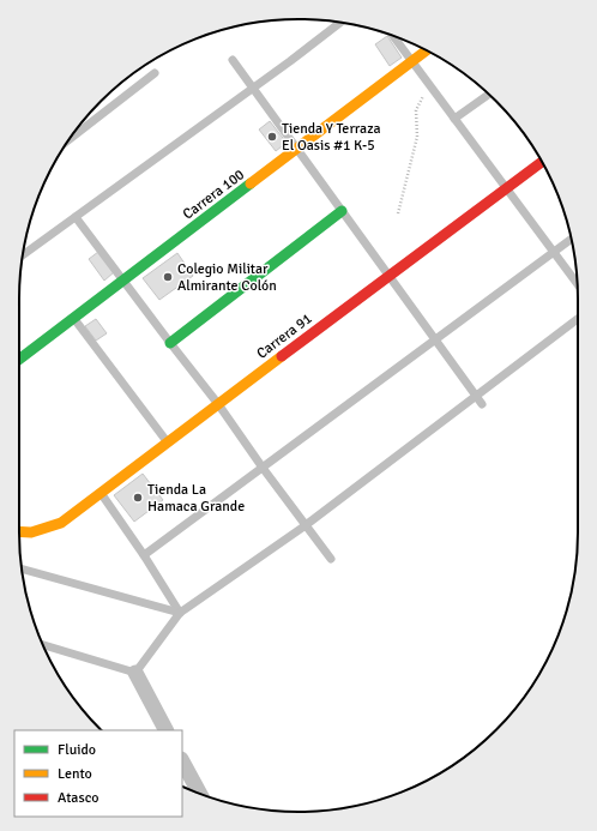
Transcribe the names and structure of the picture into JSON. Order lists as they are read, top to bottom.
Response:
{
  "streets": {
    "street": ["Carrera 100", "Carrera 91"]
  },
  "places": ["Tienda Y Terraza El Oasis #1 K-5", "Colegio Militar Almirante Colón", "Tienda La Hamaca Grande"],
  "legend": ["Fluido", "Lento", "Atasco"]
}
